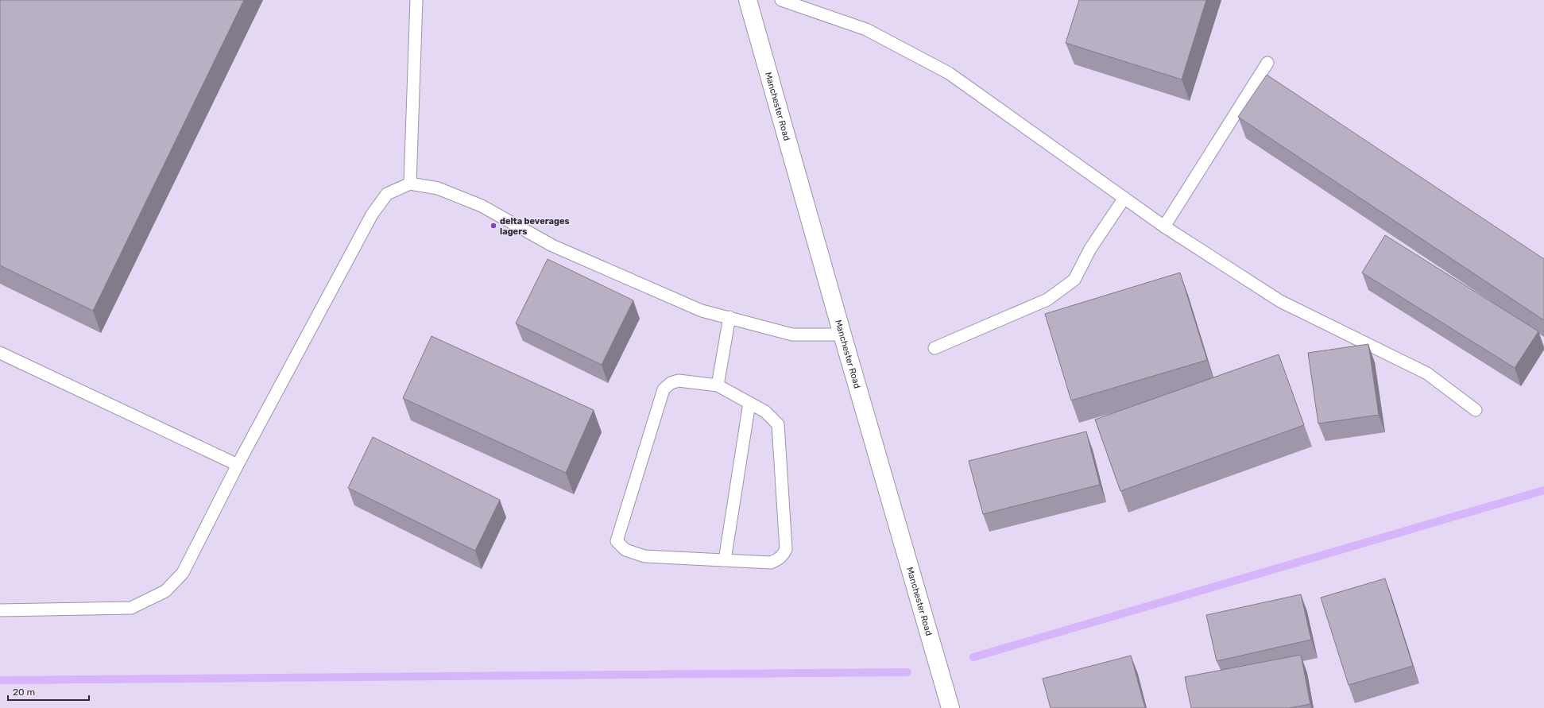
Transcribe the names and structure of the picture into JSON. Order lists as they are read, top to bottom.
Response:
{
  "streets": {
    "street": ["Manchester Road"]
  },
  "places": ["delta beverages lagers"],
  "scale_bar": "20 m"
}
